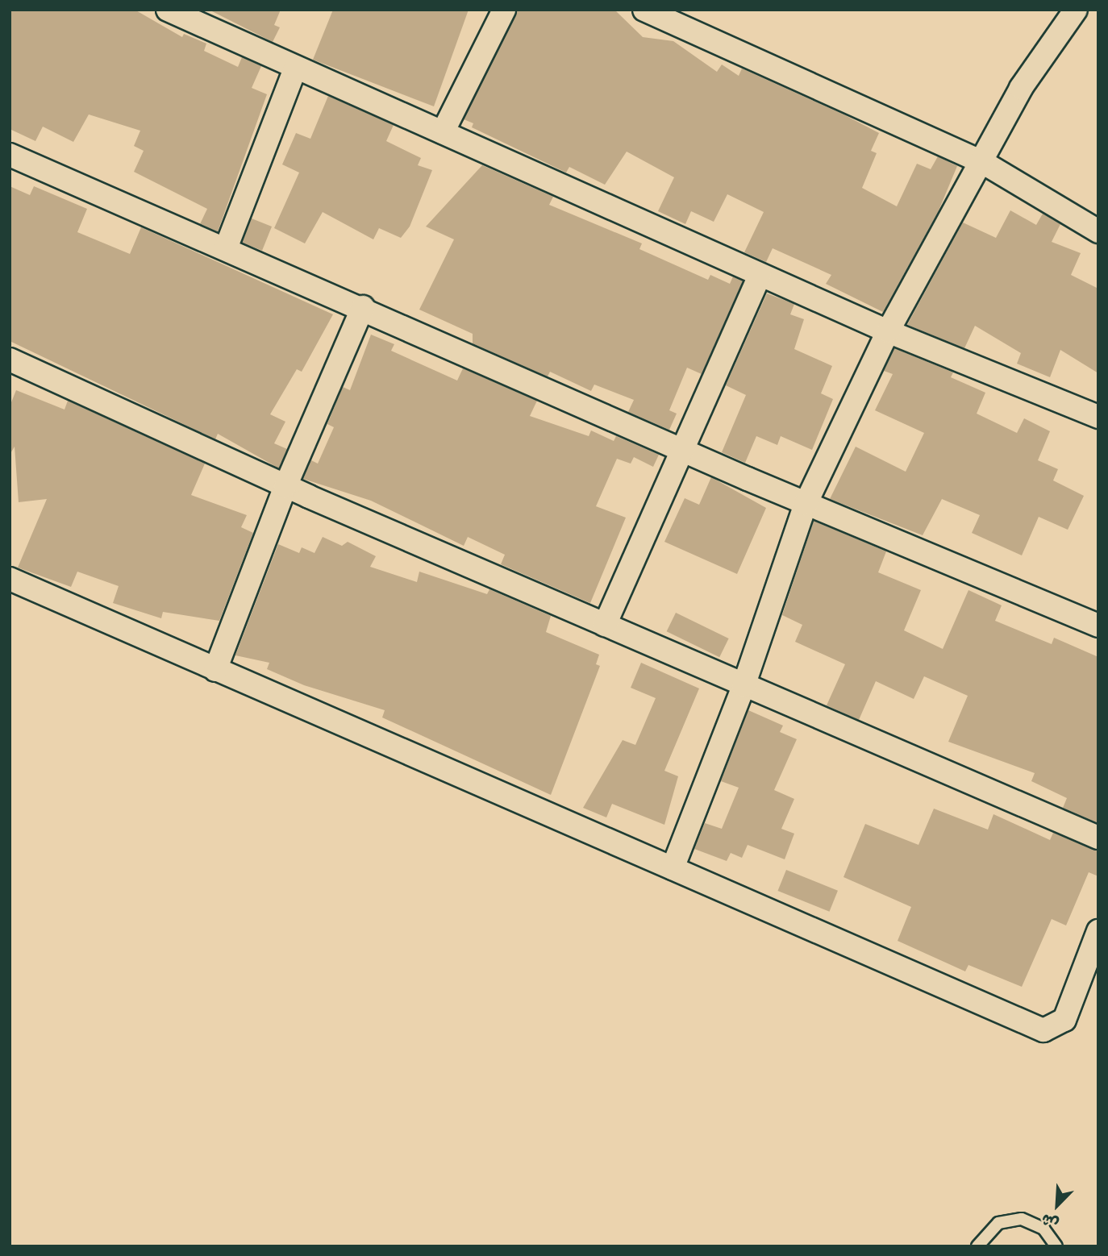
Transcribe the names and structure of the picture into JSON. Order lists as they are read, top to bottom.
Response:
{
  "north": "bottom left"
}
